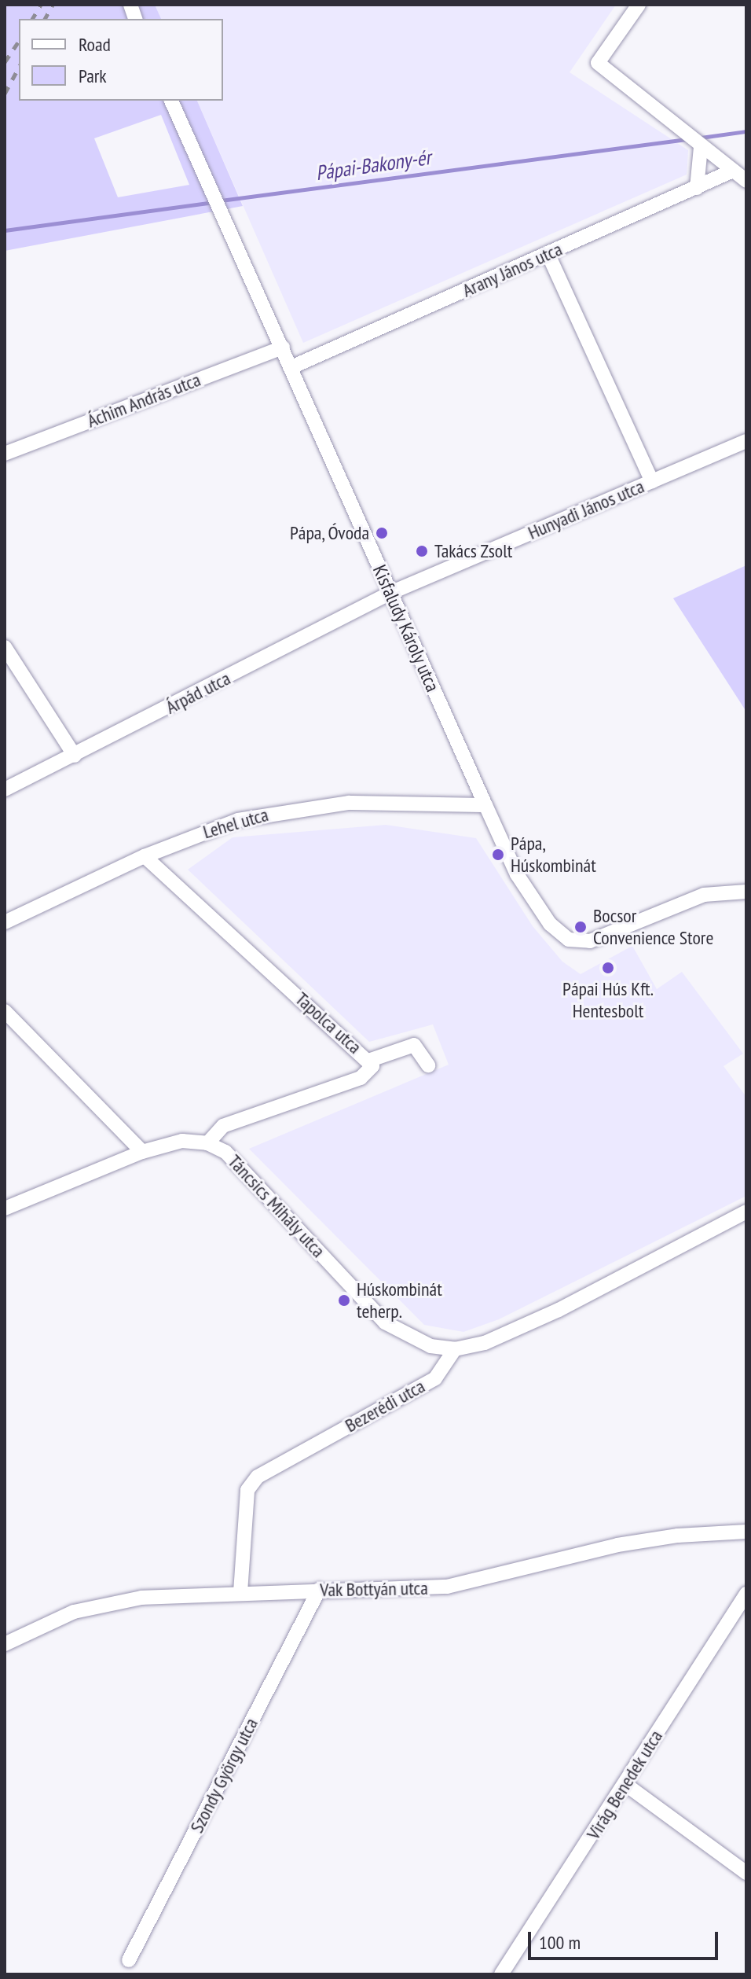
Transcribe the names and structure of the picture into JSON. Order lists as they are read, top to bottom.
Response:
{
  "streets": {
    "street": [
      "Arany János utca",
      "Áchim András utca",
      "Hunyadi János utca",
      "Kisfaludy Károly utca",
      "Árpád utca",
      "Lehel utca",
      "Tapolca utca",
      "Táncsics Mihály utca",
      "Bezerédi utca",
      "Vak Bottyán utca",
      "Szondy György utca",
      "Virág Benedek utca"
    ]
  },
  "crossings": [
    ["Arany János utca", "Kisfaludy Károly utca"],
    ["Áchim András utca", "Kisfaludy Károly utca"],
    ["Hunyadi János utca", "Kisfaludy Károly utca"],
    ["Hunyadi János utca", "Árpád utca"],
    ["Kisfaludy Károly utca", "Árpád utca"],
    ["Kisfaludy Károly utca", "Lehel utca"],
    ["Lehel utca", "Tapolca utca"],
    ["Tapolca utca", "Táncsics Mihály utca"],
    ["Táncsics Mihály utca", "Bezerédi utca"],
    ["Bezerédi utca", "Vak Bottyán utca"],
    ["Vak Bottyán utca", "Szondy György utca"]
  ],
  "water": ["Pápai-Bakony-ér"],
  "places": [
    "Pápa, Óvoda",
    "Takács Zsolt",
    "Pápa, Húskombinát",
    "Bocsor Convenience Store",
    "Pápai Hús Kft. Hentesbolt",
    "Húskombinát teherp."
  ],
  "legend": ["Road", "Park"],
  "scale_bar": "100 m"
}
